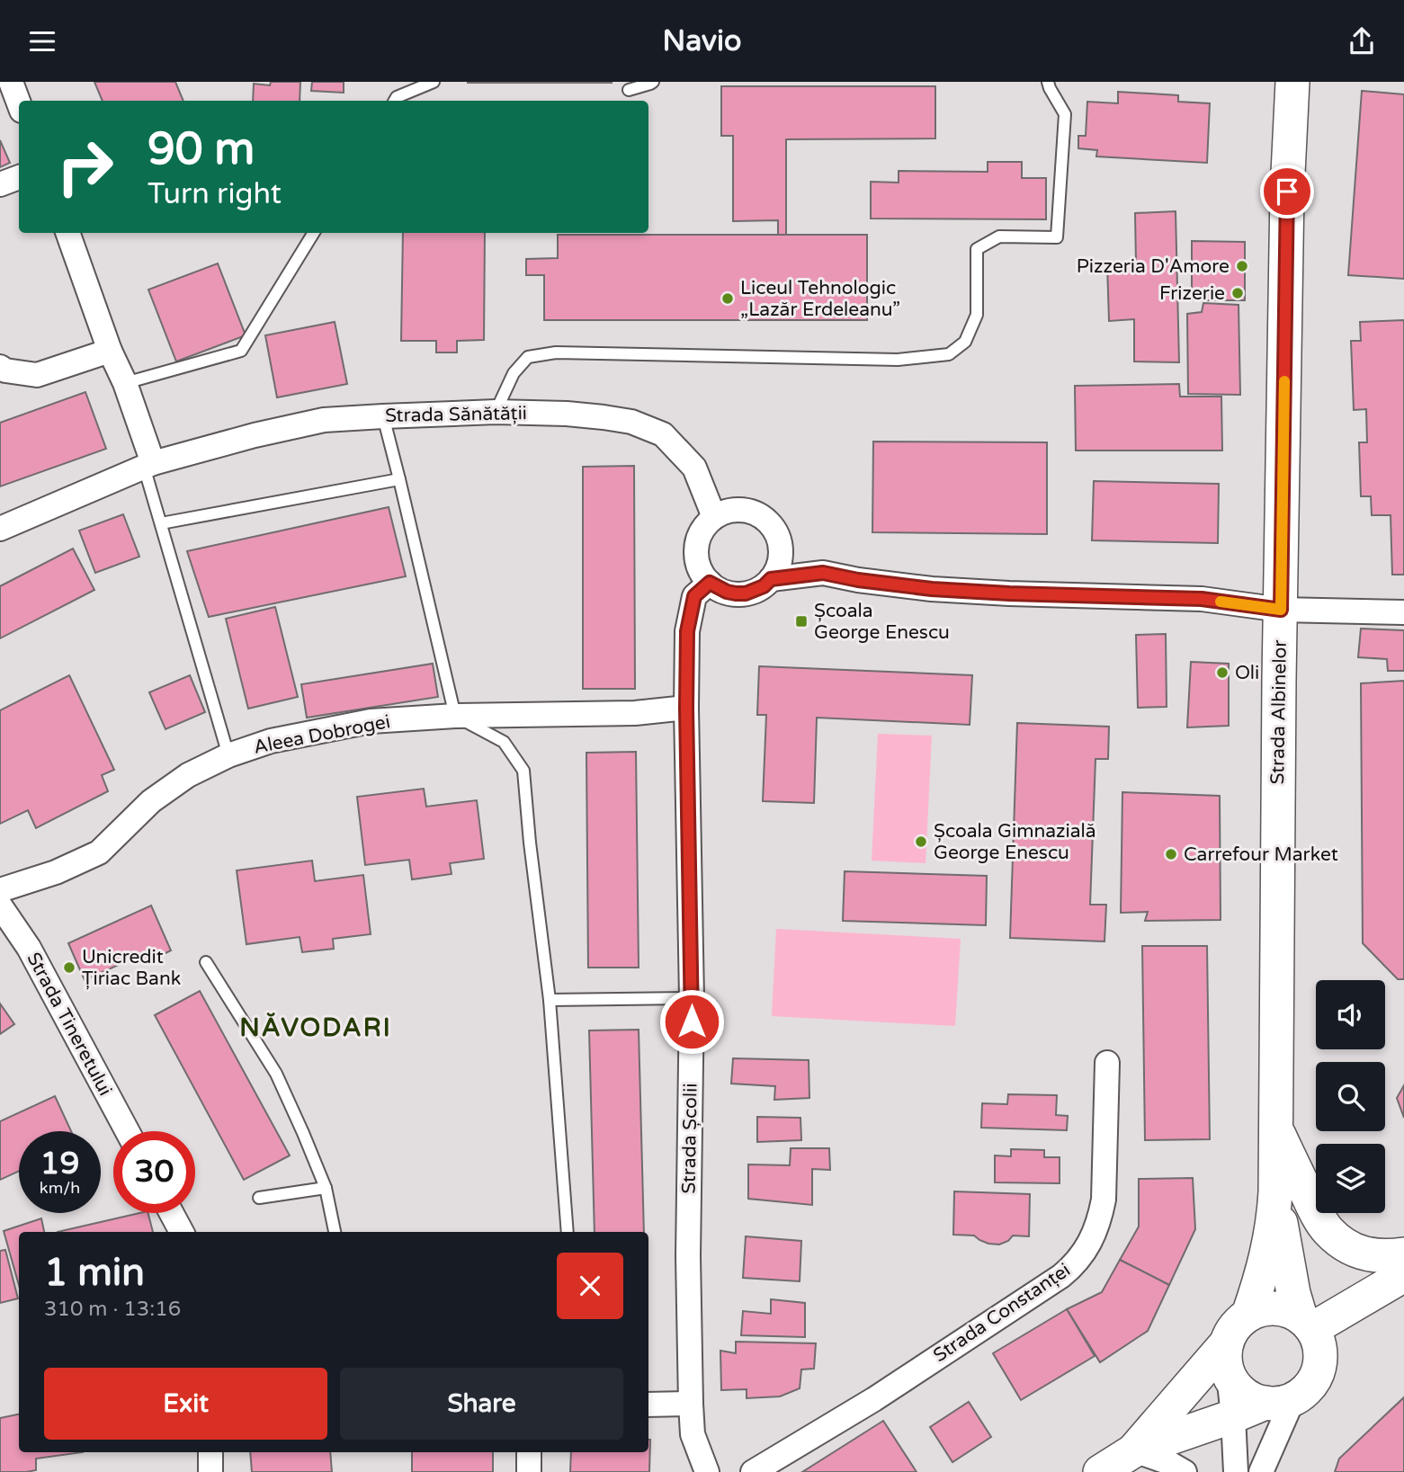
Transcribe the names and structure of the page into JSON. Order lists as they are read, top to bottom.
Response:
{
  "streets": {
    "street": [
      "Strada Sănătății",
      "Strada Albinelor",
      "Aleea Dobrogei",
      "Strada Tineretului",
      "Strada Școlii",
      "Strada Constanței"
    ]
  },
  "crossings": [
    ["Strada Sănătății", "Strada Școlii"],
    ["Aleea Dobrogei", "Strada Școlii"]
  ],
  "districts": ["NĂVODARI"],
  "places": {
    "other": [
      "Pizzeria D'Amore",
      "Frizerie",
      "Liceul Tehnologic „Lazăr Erdeleanu”",
      "Oli",
      "Școala Gimnazială George Enescu",
      "Carrefour Market",
      "Unicredit Țiriac Bank"
    ],
    "transit": ["Școala George Enescu"]
  },
  "page": {
    "header": "Navio",
    "turn": ["90 m", "Turn right"],
    "speed": "19 km/h",
    "limit": "30",
    "heading": ["1 min", "310 m · 13:16"],
    "buttons": ["Exit", "Share"]
  }
}
